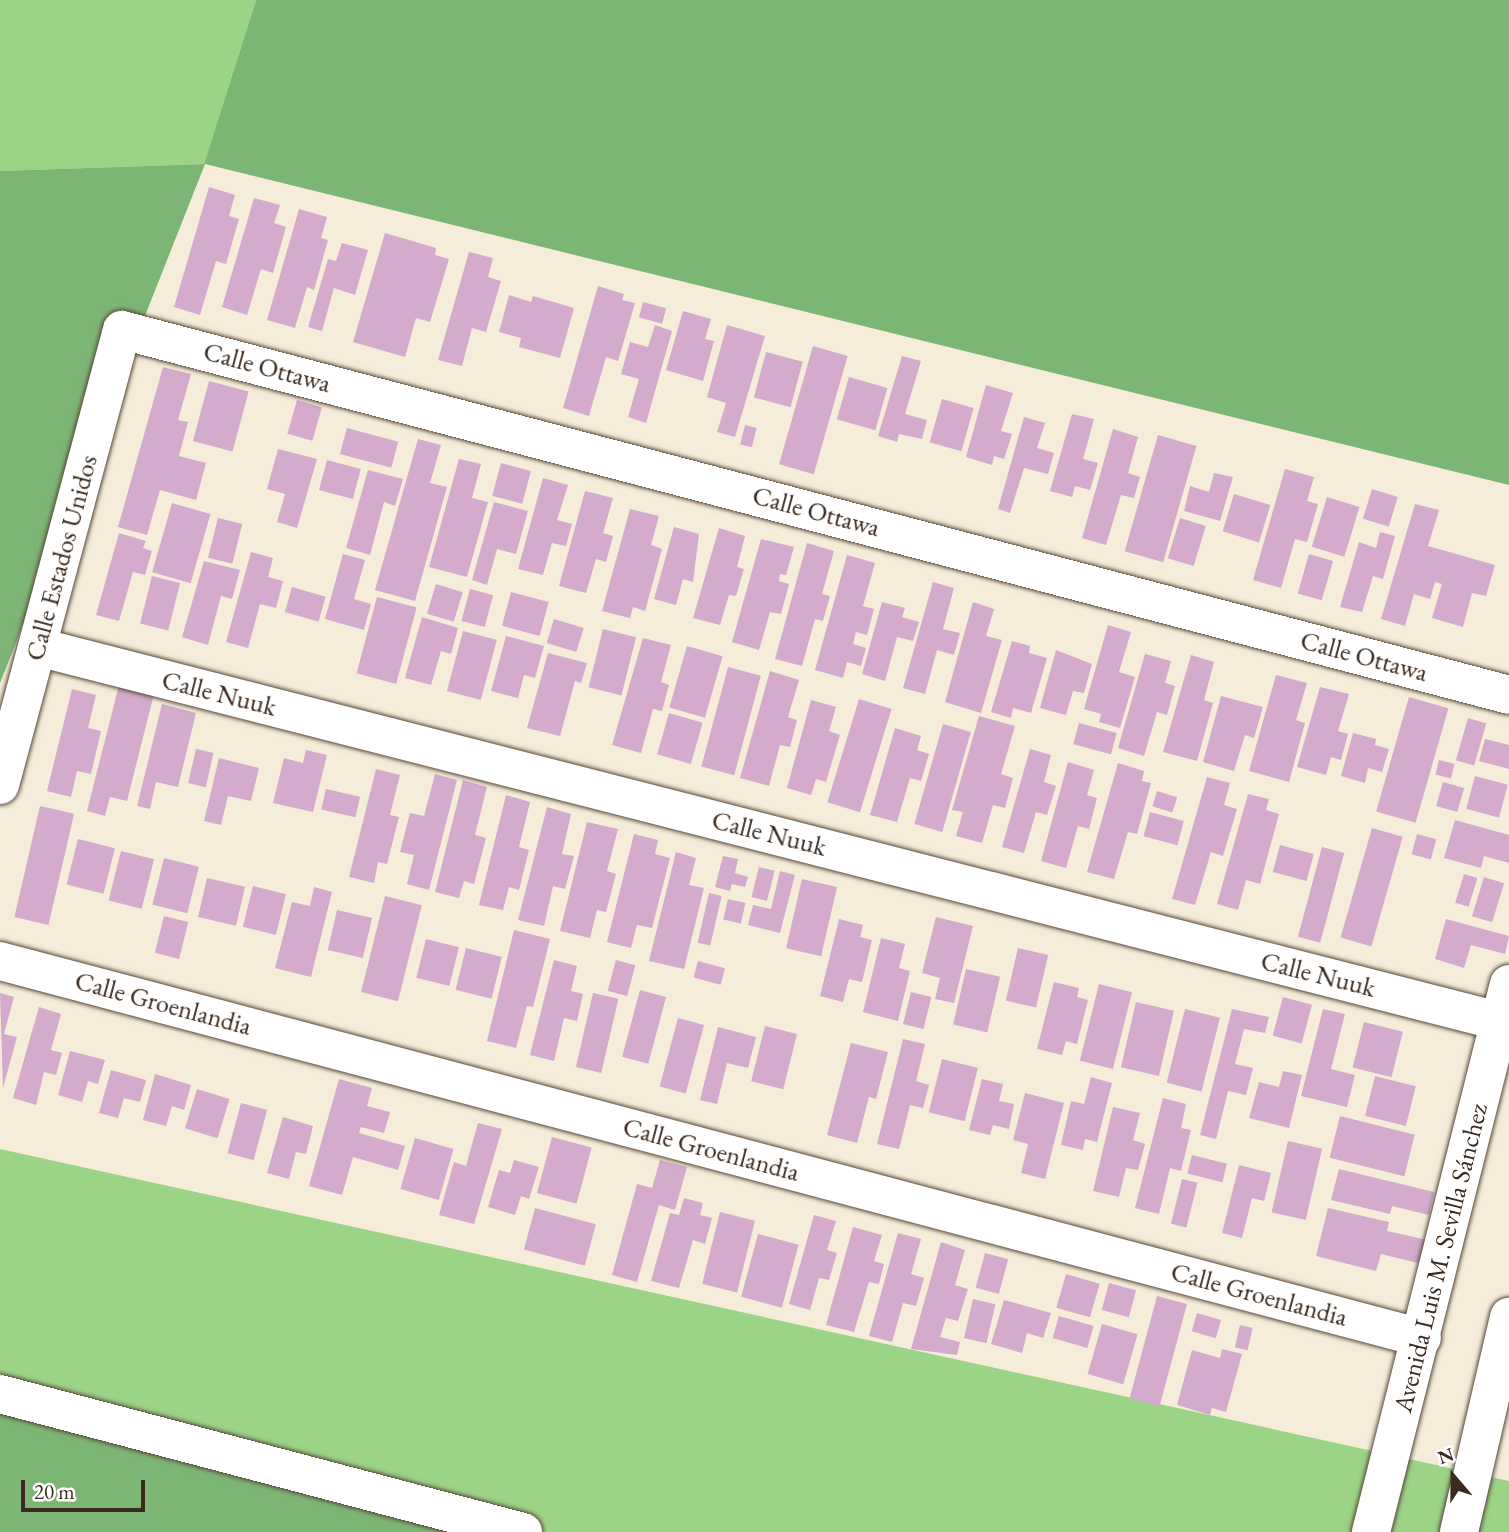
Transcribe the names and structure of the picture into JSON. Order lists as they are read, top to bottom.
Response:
{
  "streets": {
    "street": [
      "Calle Ottawa",
      "Calle Estados Unidos",
      "Calle Nuuk",
      "Calle Groenlandia",
      "Avenida Luis M. Sevilla Sánchez"
    ]
  },
  "crossings": [
    ["Calle Ottawa", "Calle Estados Unidos"],
    ["Calle Estados Unidos", "Calle Nuuk"],
    ["Calle Nuuk", "Avenida Luis M. Sevilla Sánchez"],
    ["Calle Groenlandia", "Avenida Luis M. Sevilla Sánchez"]
  ],
  "scale_bar": "20 m",
  "north": "top"
}
